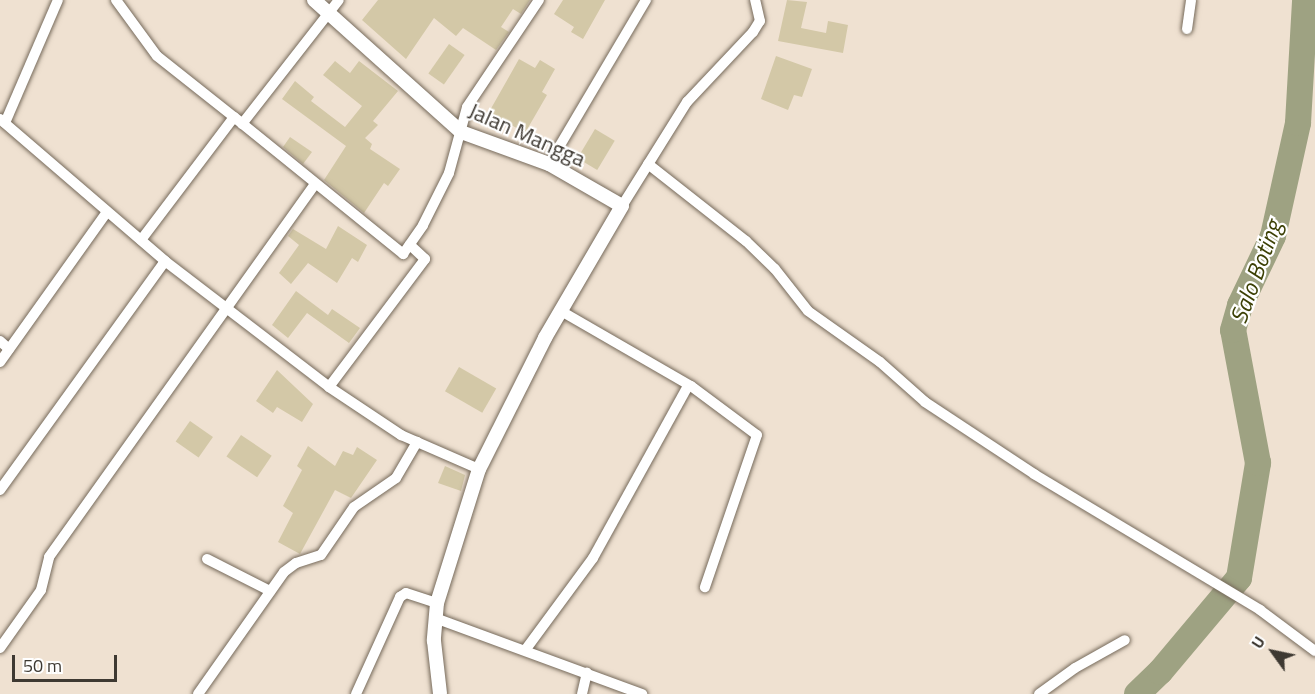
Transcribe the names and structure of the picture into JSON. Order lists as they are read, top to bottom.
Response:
{
  "streets": {
    "street": ["Jalan Mangga"]
  },
  "water": ["Salo Boting"],
  "scale_bar": "50 m",
  "north": "top left"
}
